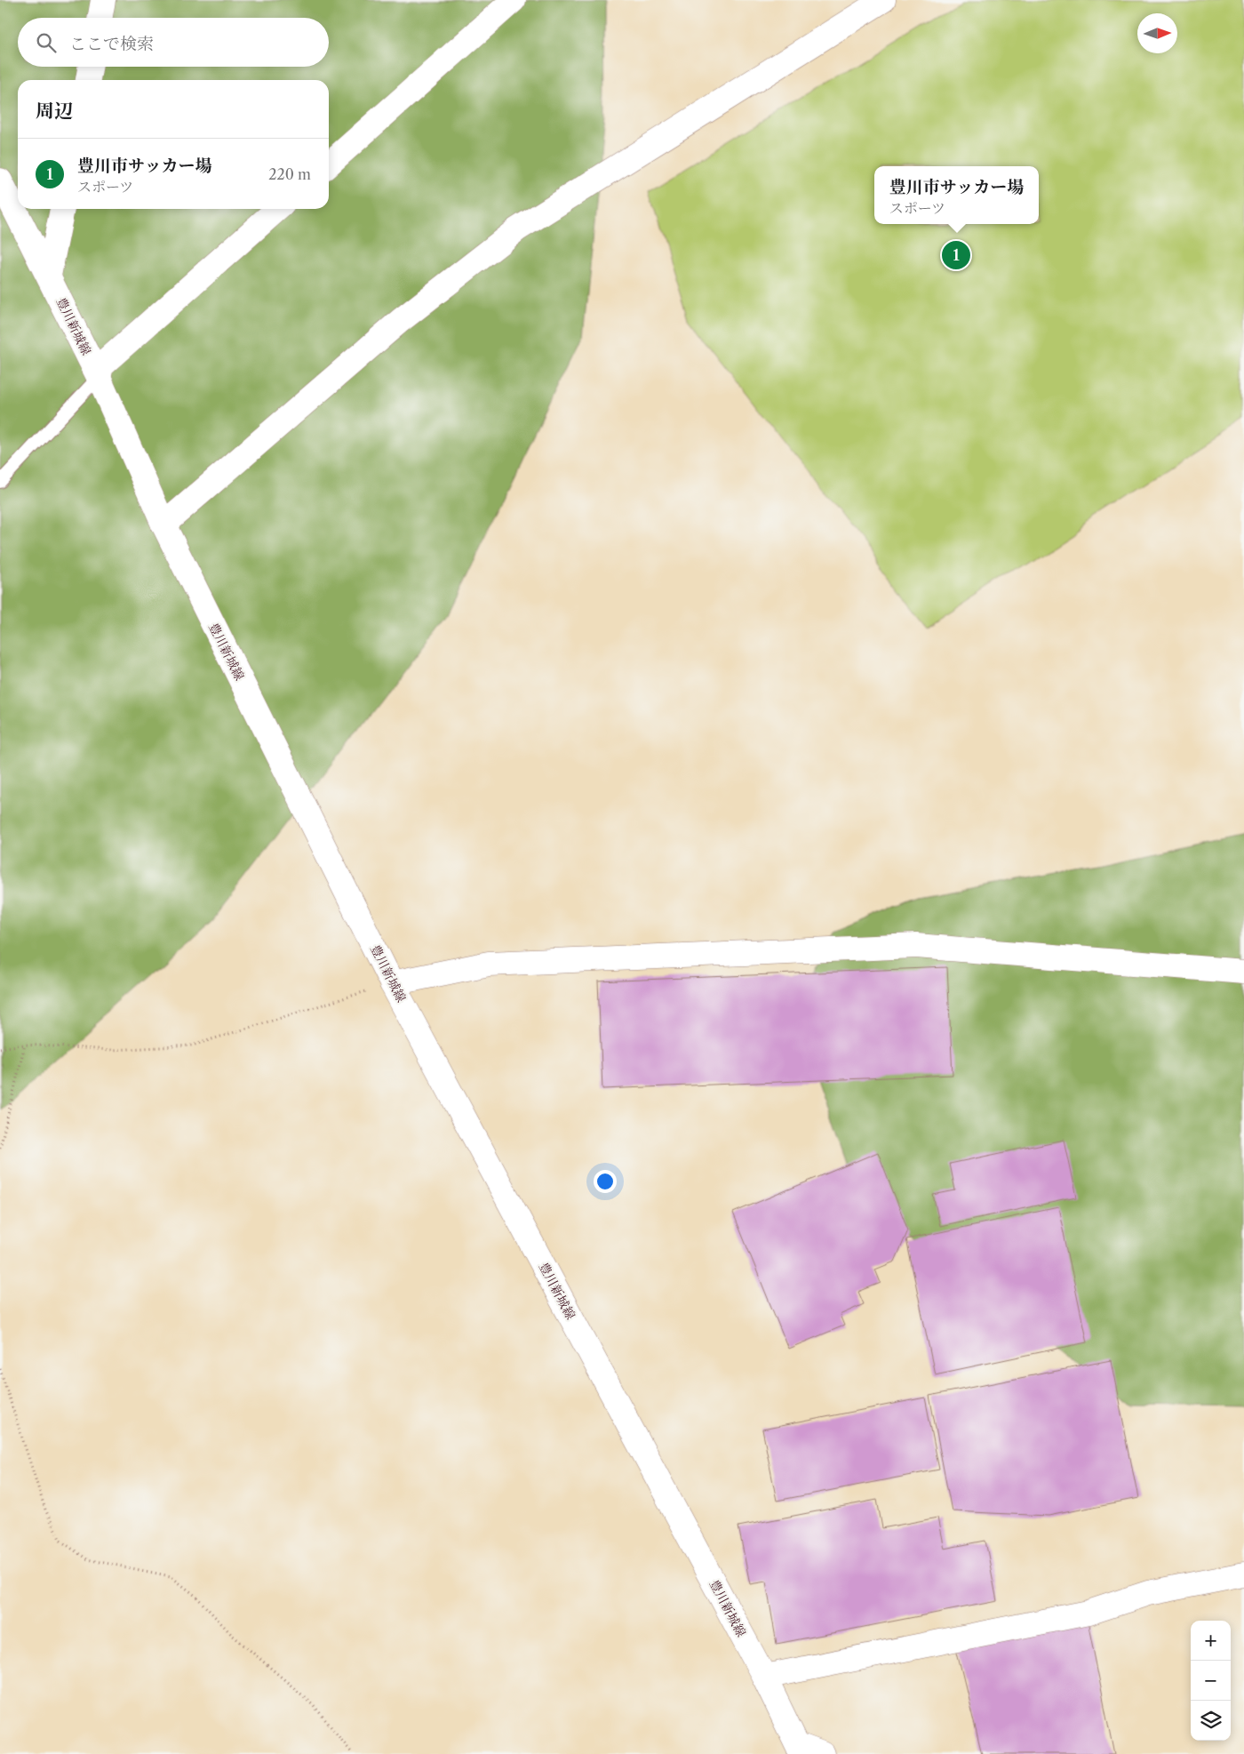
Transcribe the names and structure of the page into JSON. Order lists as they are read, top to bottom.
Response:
{
  "streets": {
    "street": ["豊川新城線"]
  },
  "north": "right",
  "page": {
    "search": "ここで検索",
    "heading": "周辺",
    "list": [
      {
        "mark": "1",
        "name": "豊川市サッカー場",
        "note": "スポーツ",
        "value": "220 m"
      }
    ],
    "popup": ["豊川市サッカー場", "スポーツ"],
    "pins": "1",
    "map_buttons": ["+", "−"]
  }
}
